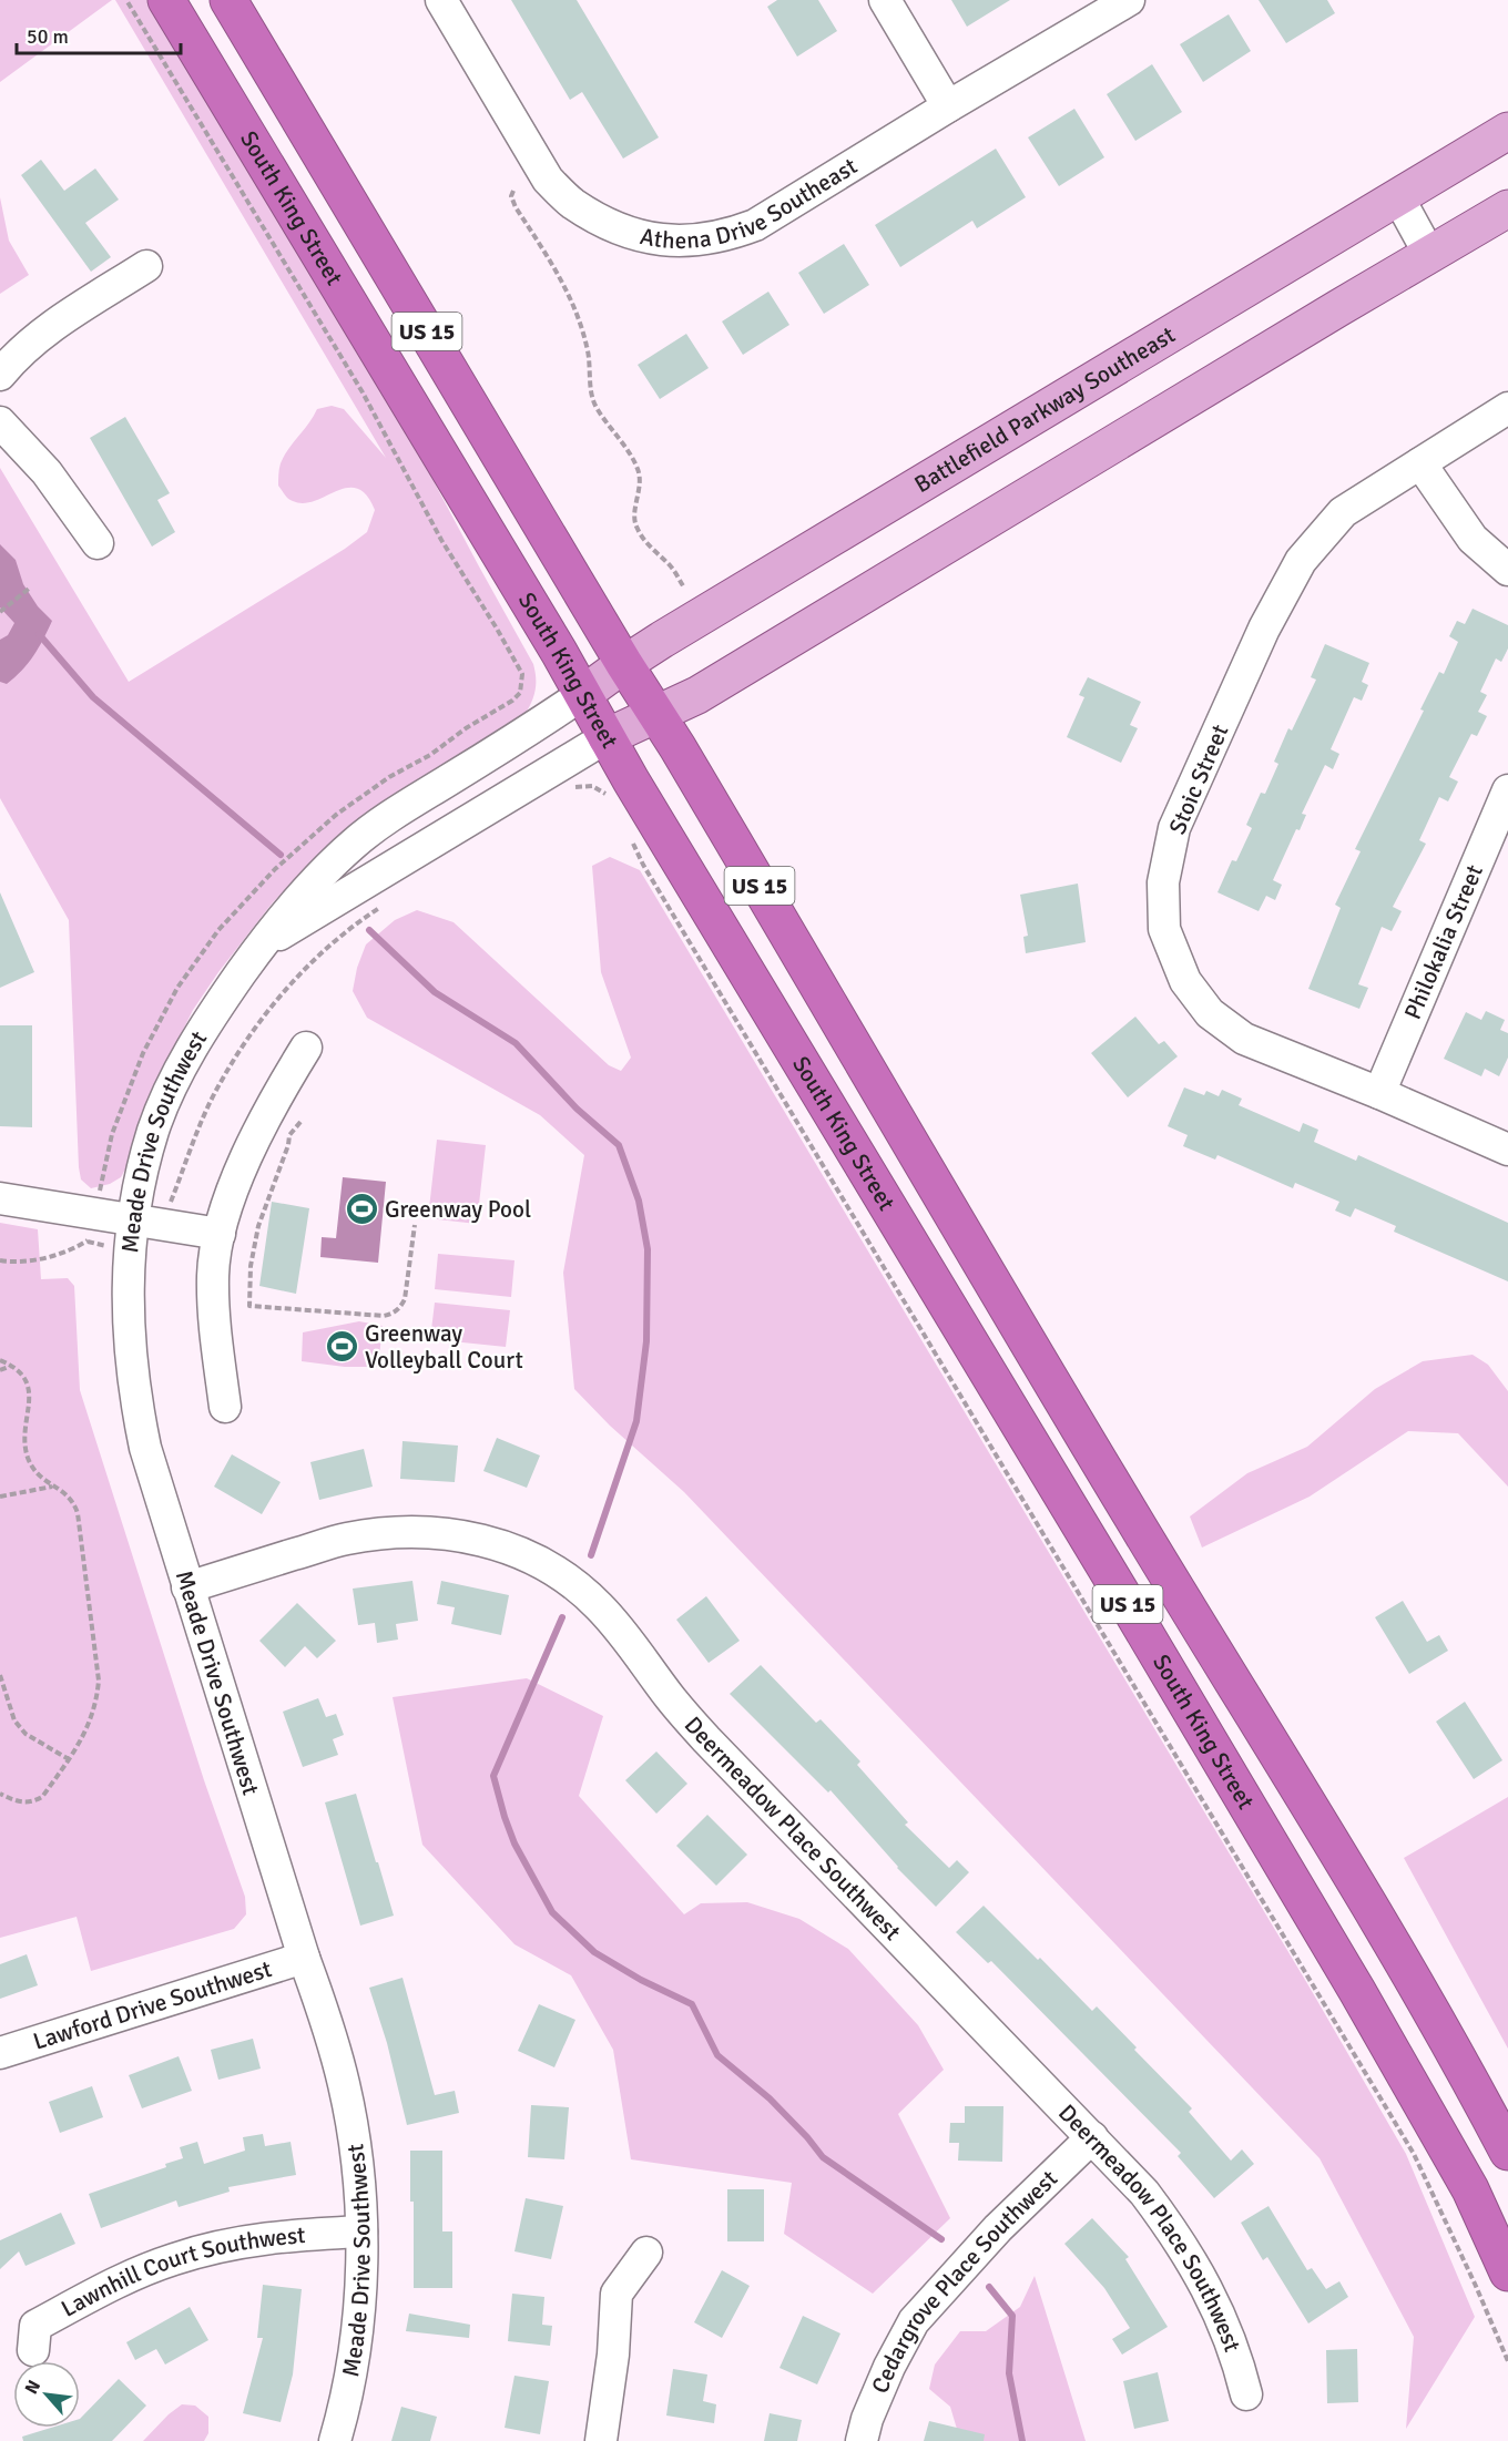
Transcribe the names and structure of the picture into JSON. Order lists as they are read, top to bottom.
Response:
{
  "streets": {
    "highway": ["South King Street", "US 15"],
    "main road": ["Battlefield Parkway Southeast"],
    "street": [
      "Athena Drive Southeast",
      "Stoic Street",
      "Philokalia Street",
      "Meade Drive Southwest",
      "Deermeadow Place Southwest",
      "Lawford Drive Southwest",
      "Lawnhill Court Southwest",
      "Cedargrove Place Southwest"
    ]
  },
  "crossings": [
    ["South King Street", "Battlefield Parkway Southeast"],
    ["South King Street", "Meade Drive Southwest"],
    ["US 15", "Battlefield Parkway Southeast"],
    ["Battlefield Parkway Southeast", "Meade Drive Southwest"],
    ["Stoic Street", "Philokalia Street"],
    ["Meade Drive Southwest", "Deermeadow Place Southwest"],
    ["Meade Drive Southwest", "Lawford Drive Southwest"],
    ["Meade Drive Southwest", "Lawnhill Court Southwest"],
    ["Deermeadow Place Southwest", "Cedargrove Place Southwest"]
  ],
  "places": {
    "sports": ["Greenway Pool", "Greenway Volleyball Court"]
  },
  "scale_bar": "50 m",
  "north": "top left"
}
